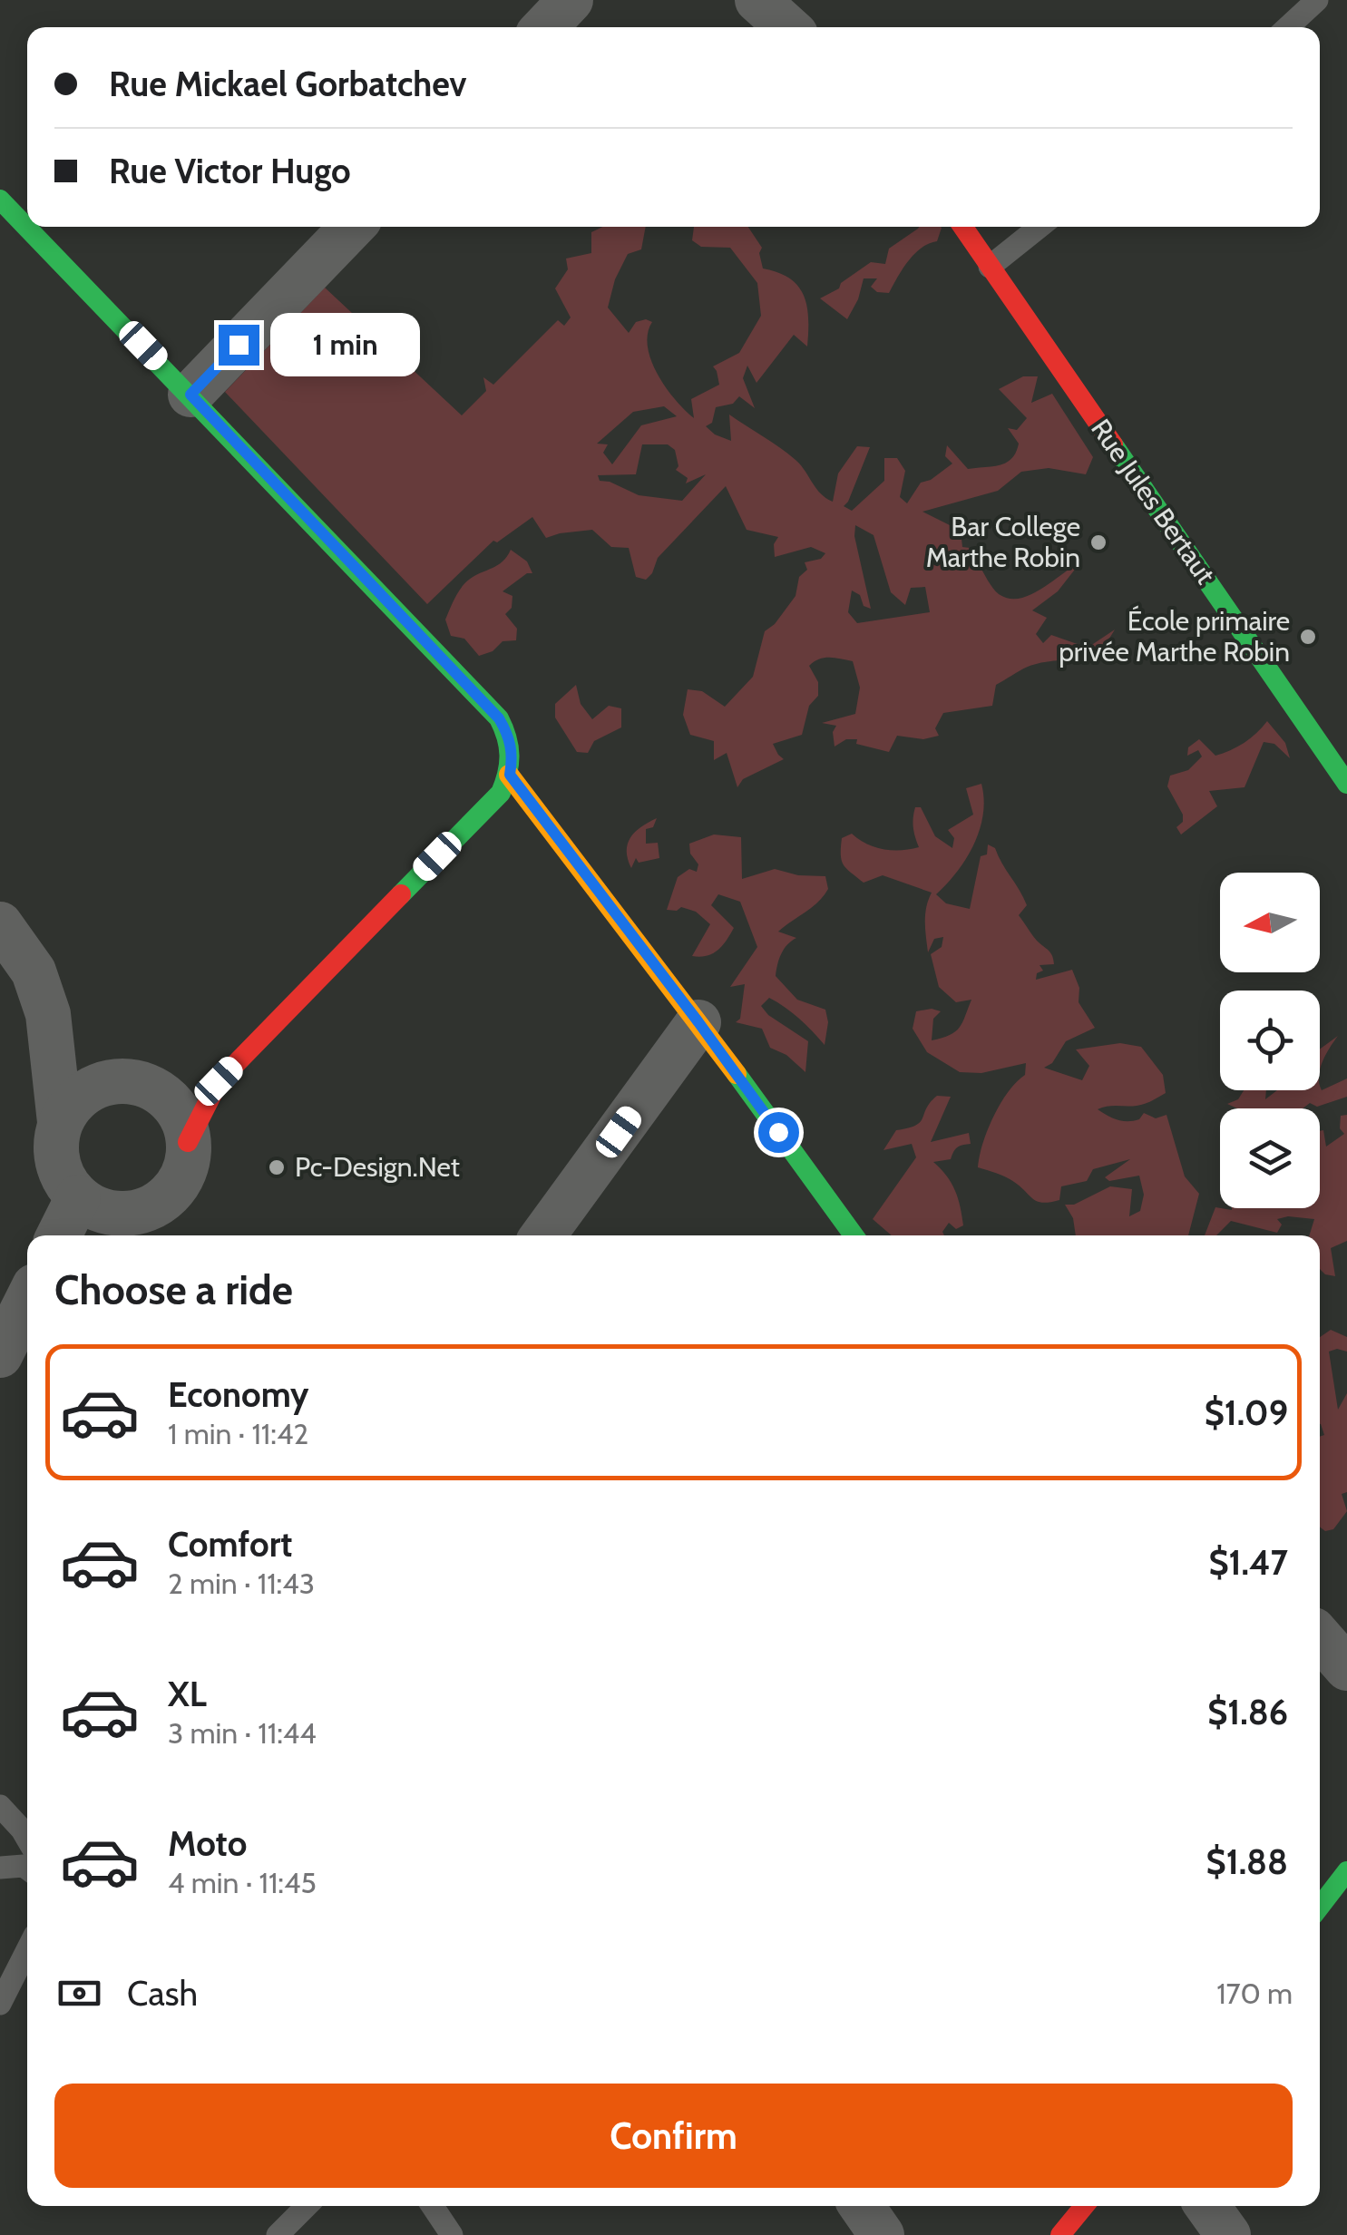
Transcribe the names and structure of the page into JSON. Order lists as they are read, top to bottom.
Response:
{
  "streets": {
    "street": ["Rue Jules Bertaut"]
  },
  "places": ["Bar College Marthe Robin", "École primaire privée Marthe Robin", "Pc-Design.Net"],
  "north": "left",
  "page": {
    "banner": ["Rue Mickael Gorbatchev", "Rue Victor Hugo"],
    "bubble": "1 min",
    "heading": "Choose a ride",
    "list": [
      {
        "name": "Economy",
        "note": "1 min · 11:42",
        "value": "$1.09"
      },
      {
        "name": "Comfort",
        "note": "2 min · 11:43",
        "value": "$1.47"
      },
      {
        "name": "XL",
        "note": "3 min · 11:44",
        "value": "$1.86"
      },
      {
        "name": "Moto",
        "note": "4 min · 11:45",
        "value": "$1.88"
      }
    ],
    "pay": ["Cash", "170 m"],
    "buttons": "Confirm"
  }
}
